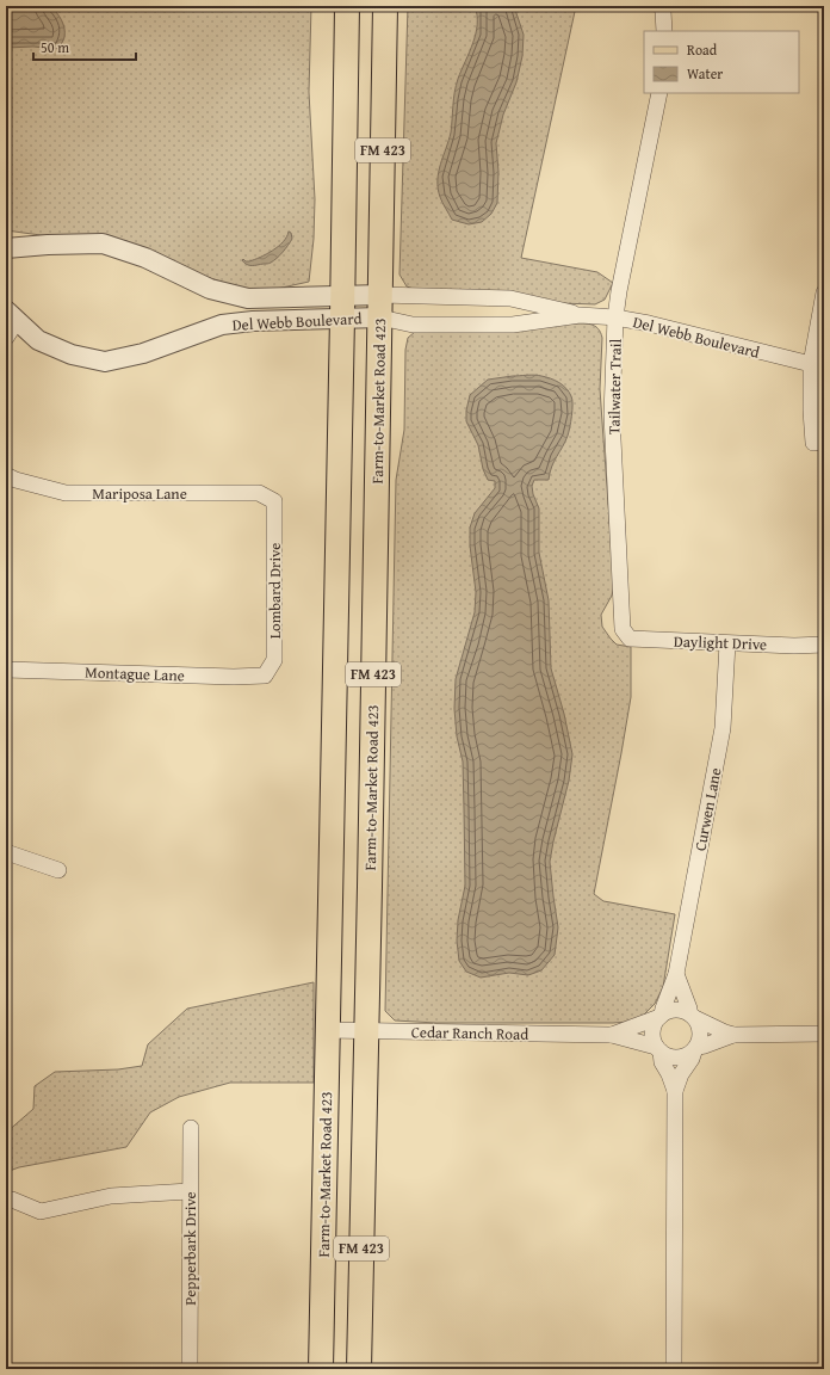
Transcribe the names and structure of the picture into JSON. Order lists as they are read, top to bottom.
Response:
{
  "streets": {
    "main road": ["FM 423", "Farm-to-Market Road 423"],
    "street": [
      "Del Webb Boulevard",
      "Tailwater Trail",
      "Mariposa Lane",
      "Lombard Drive",
      "Daylight Drive",
      "Montague Lane",
      "Curwen Lane",
      "Cedar Ranch Road",
      "Pepperbark Drive"
    ]
  },
  "crossings": [
    ["Del Webb Boulevard", "Tailwater Trail"],
    ["Del Webb Boulevard", "Farm-to-Market Road 423"],
    ["Tailwater Trail", "Daylight Drive"],
    ["Farm-to-Market Road 423", "Cedar Ranch Road"],
    ["Mariposa Lane", "Lombard Drive"],
    ["Lombard Drive", "Montague Lane"],
    ["Daylight Drive", "Curwen Lane"],
    ["Curwen Lane", "Cedar Ranch Road"]
  ],
  "legend": ["Road", "Water"],
  "scale_bar": "50 m"
}
